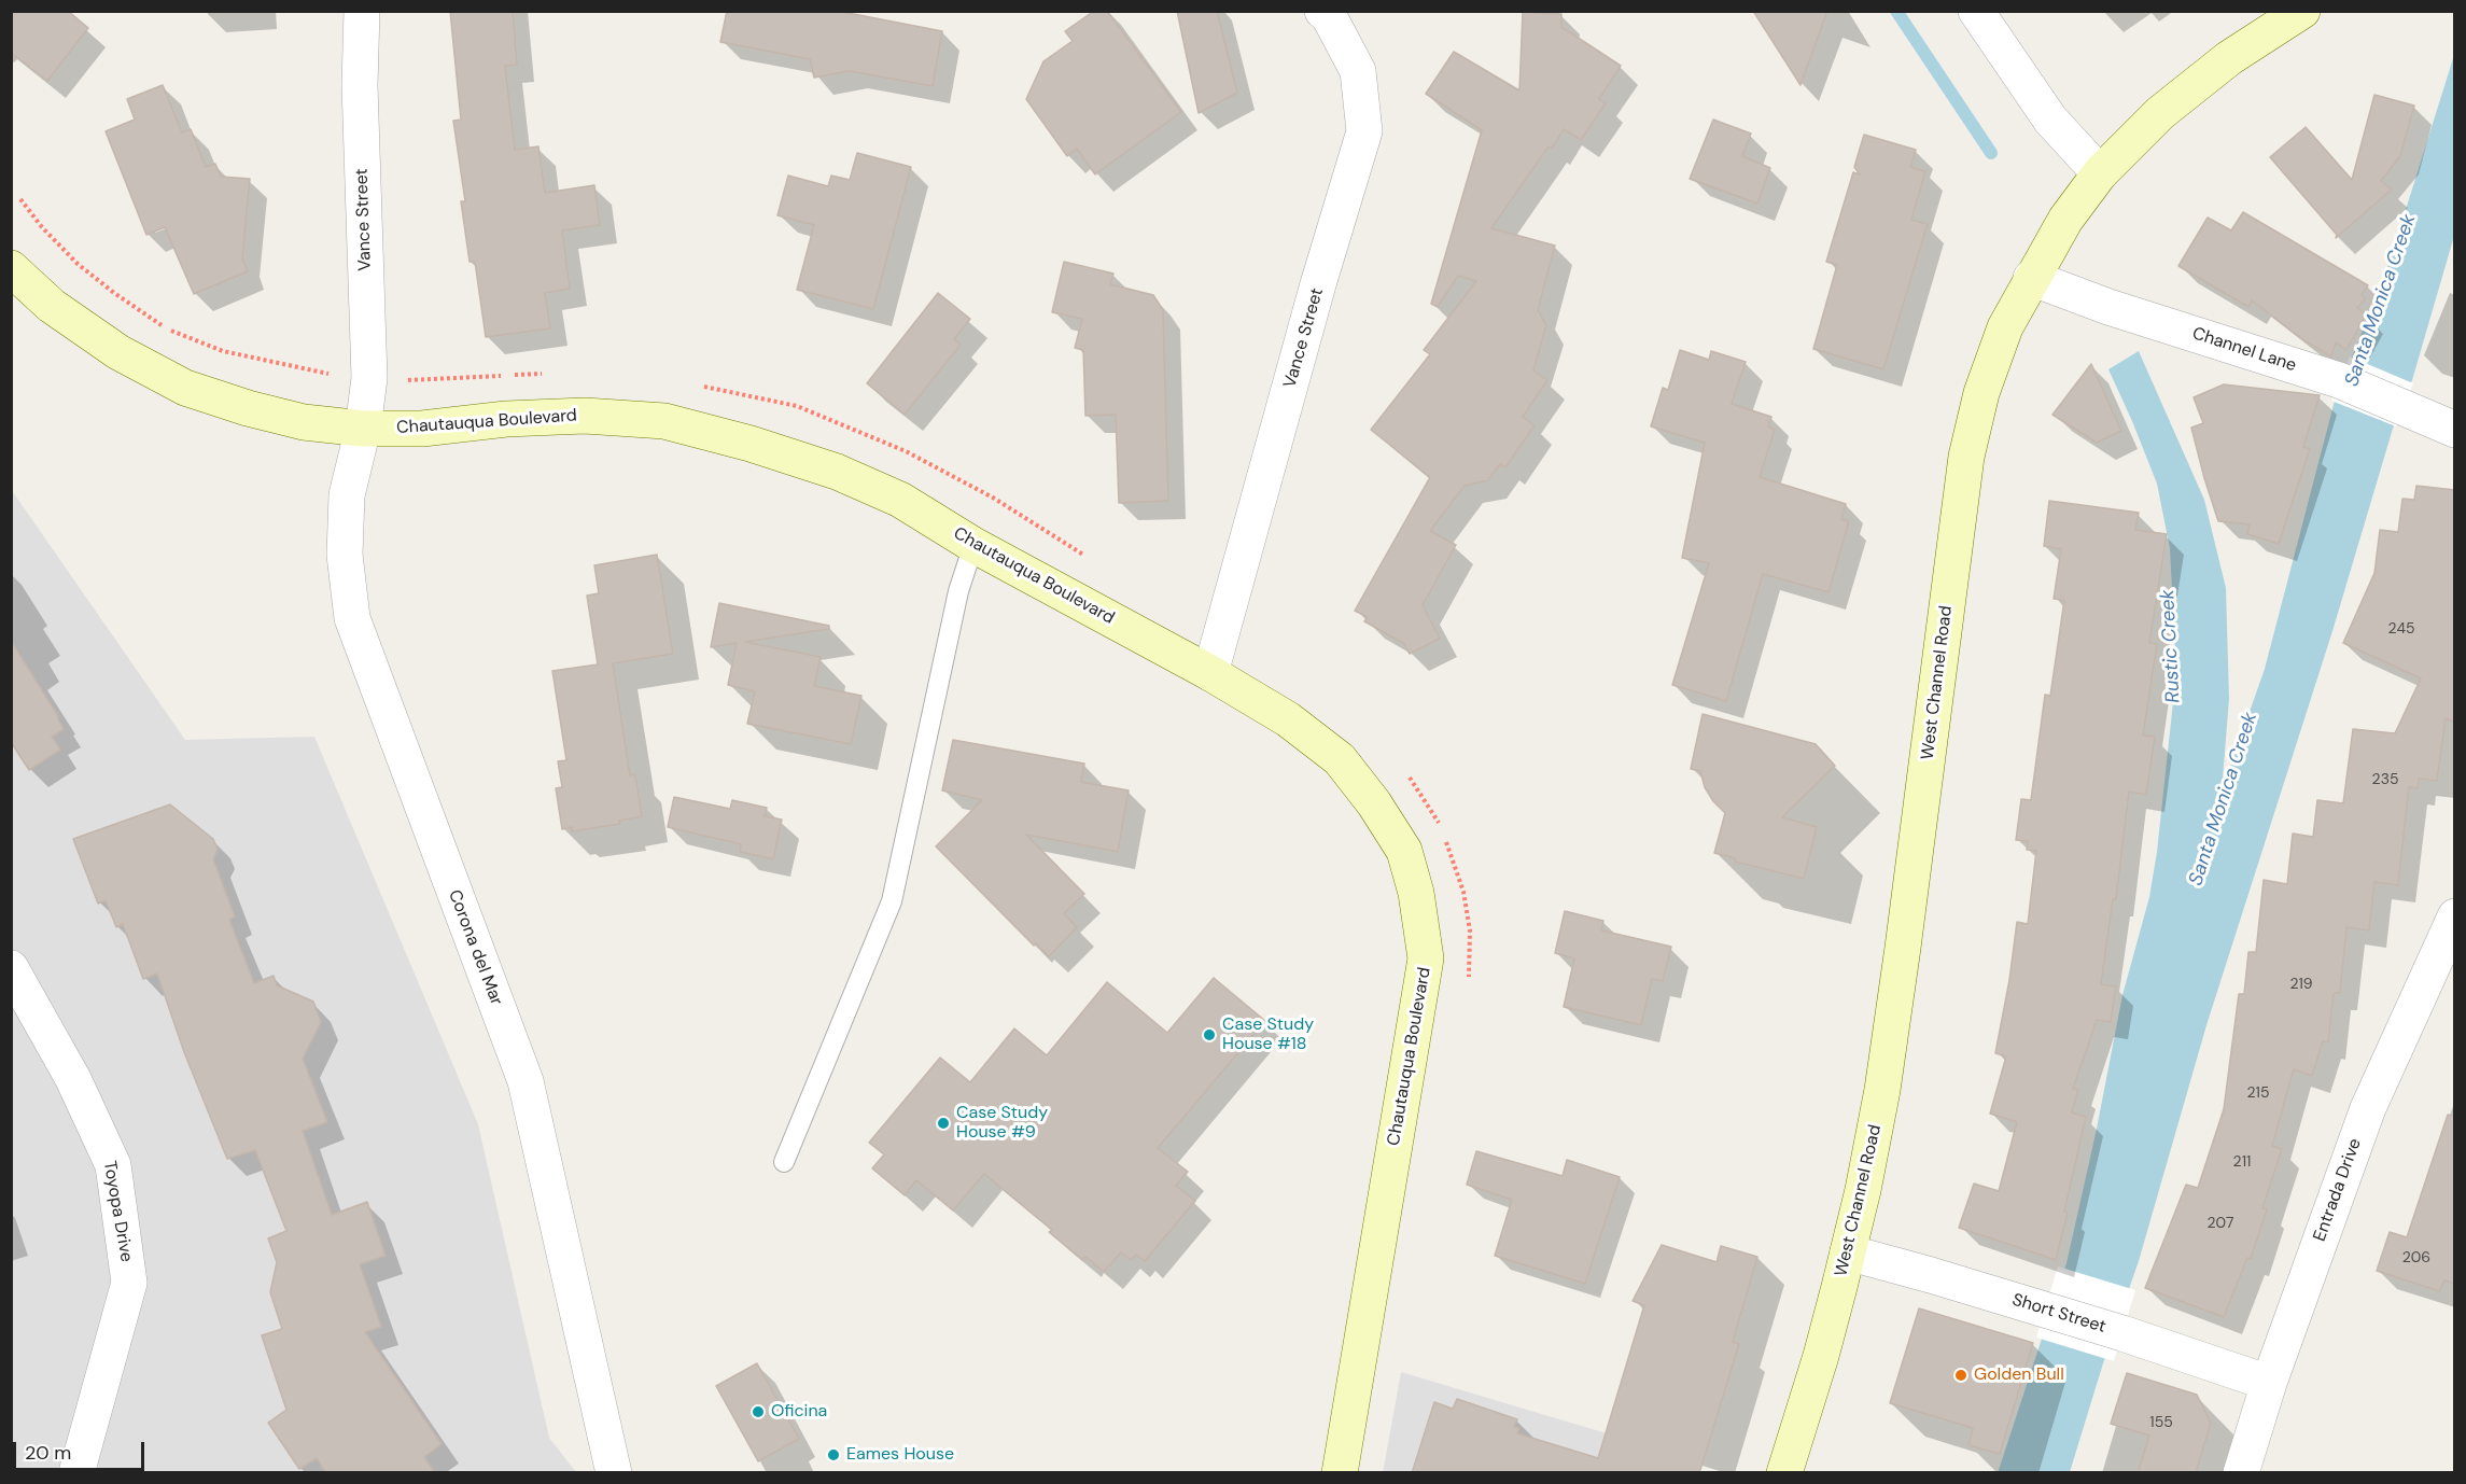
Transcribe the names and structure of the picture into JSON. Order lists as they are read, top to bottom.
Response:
{
  "streets": {
    "street": [
      "Vance Street",
      "Channel Lane",
      "Chautauqua Boulevard",
      "West Channel Road",
      "Corona del Mar",
      "Entrada Drive",
      "Toyopa Drive",
      "Short Street"
    ]
  },
  "crossings": [
    ["Vance Street", "Chautauqua Boulevard"],
    ["Vance Street", "Corona del Mar"],
    ["Channel Lane", "West Channel Road"],
    ["Chautauqua Boulevard", "Corona del Mar"],
    ["West Channel Road", "Short Street"],
    ["Entrada Drive", "Short Street"]
  ],
  "water": ["Santa Monica Creek", "Rustic Creek"],
  "places": [
    "Case Study House #18",
    "Case Study House #9",
    "Golden Bull",
    "Oficina",
    "Eames House"
  ],
  "house_numbers": [
    "245",
    "235",
    "219",
    "215",
    "211",
    "207",
    "206",
    "155"
  ],
  "scale_bar": "20 m"
}
